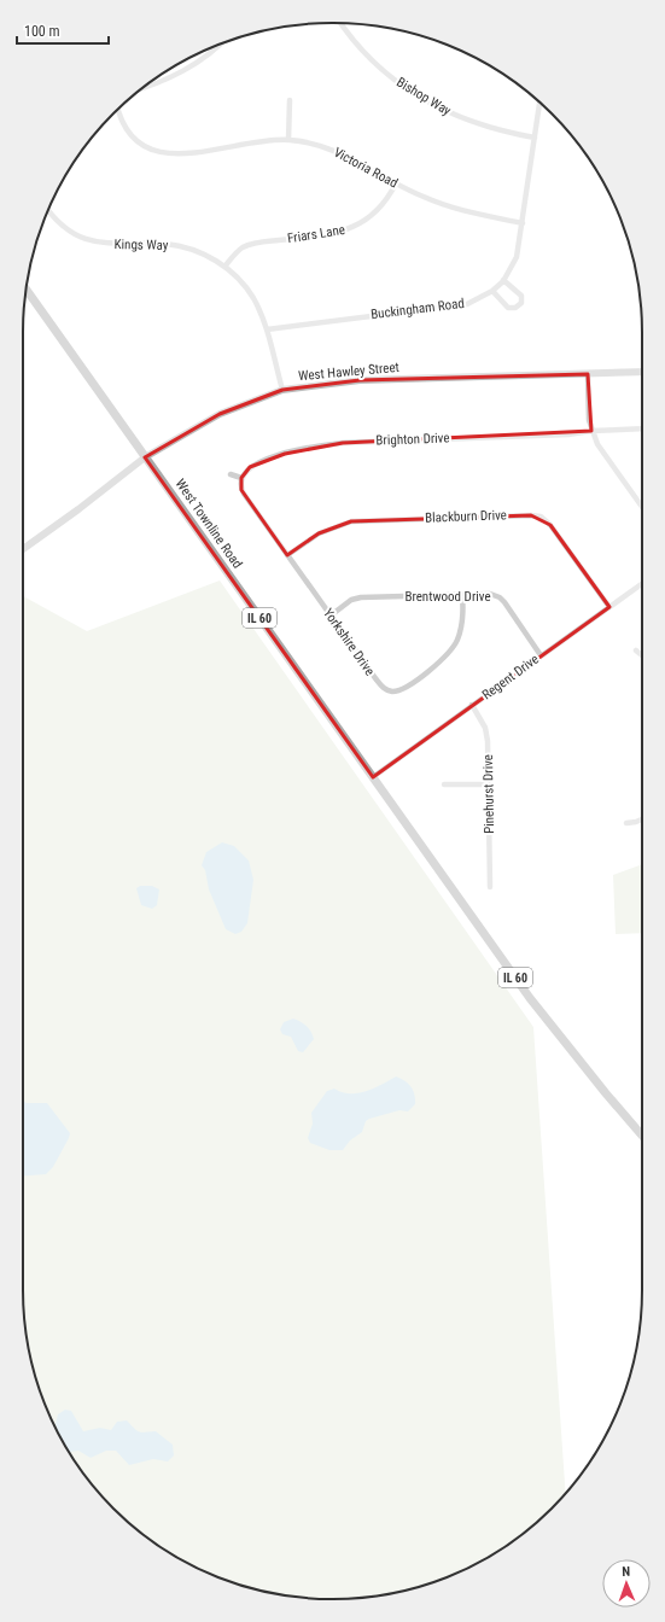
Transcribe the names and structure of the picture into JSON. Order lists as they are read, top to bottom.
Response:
{
  "streets": {
    "main road": ["West Townline Road", "IL 60"],
    "street": [
      "Bishop Way",
      "Victoria Road",
      "Friars Lane",
      "Kings Way",
      "Buckingham Road",
      "West Hawley Street",
      "Brighton Drive",
      "Blackburn Drive",
      "Brentwood Drive",
      "Yorkshire Drive",
      "Regent Drive",
      "Pinehurst Drive"
    ]
  },
  "crossings": [
    ["Bishop Way", "Buckingham Road"],
    ["Victoria Road", "Friars Lane"],
    ["Victoria Road", "Buckingham Road"],
    ["Friars Lane", "Kings Way"],
    ["Kings Way", "Buckingham Road"],
    ["Kings Way", "West Hawley Street"],
    ["West Hawley Street", "West Townline Road"],
    ["Brighton Drive", "Yorkshire Drive"],
    ["Blackburn Drive", "Yorkshire Drive"],
    ["Blackburn Drive", "Regent Drive"],
    ["West Townline Road", "IL 60"],
    ["West Townline Road", "Regent Drive"],
    ["Brentwood Drive", "Yorkshire Drive"],
    ["Brentwood Drive", "Regent Drive"],
    ["IL 60", "Regent Drive"],
    ["Regent Drive", "Pinehurst Drive"]
  ],
  "scale_bar": "100 m",
  "north": "top"
}
